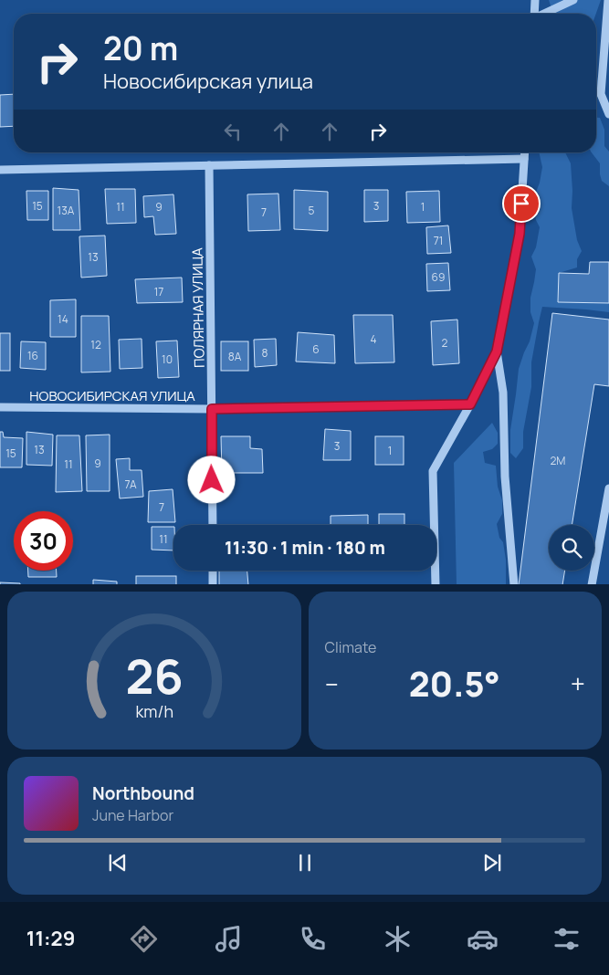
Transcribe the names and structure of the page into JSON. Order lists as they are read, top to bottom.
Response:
{
  "streets": {
    "street": ["ПОЛЯРНАЯ УЛИЦА", "НОВОСИБИРСКАЯ УЛИЦА"]
  },
  "crossings": [
    ["ПОЛЯРНАЯ УЛИЦА", "НОВОСИБИРСКАЯ УЛИЦА"]
  ],
  "house_numbers": [
    "15",
    "3",
    "11",
    "9",
    "1",
    "13А",
    "5",
    "7",
    "71",
    "13",
    "69",
    "17",
    "14",
    "4",
    "2",
    "12",
    "6",
    "8",
    "16",
    "8А",
    "10",
    "3",
    "13",
    "1",
    "15",
    "2М",
    "9",
    "11",
    "7А",
    "7",
    "11"
  ],
  "page": {
    "turn": ["20 m", "Новосибирская улица"],
    "limit": "30",
    "trip": "11:30 · 1 min · 180 m",
    "tile": "Climate",
    "heat": ["−", "20.5°", "+"],
    "song": ["Northbound", "June Harbor"],
    "tabs": "11:29",
    "gauge": ["26", "km/h"]
  }
}
